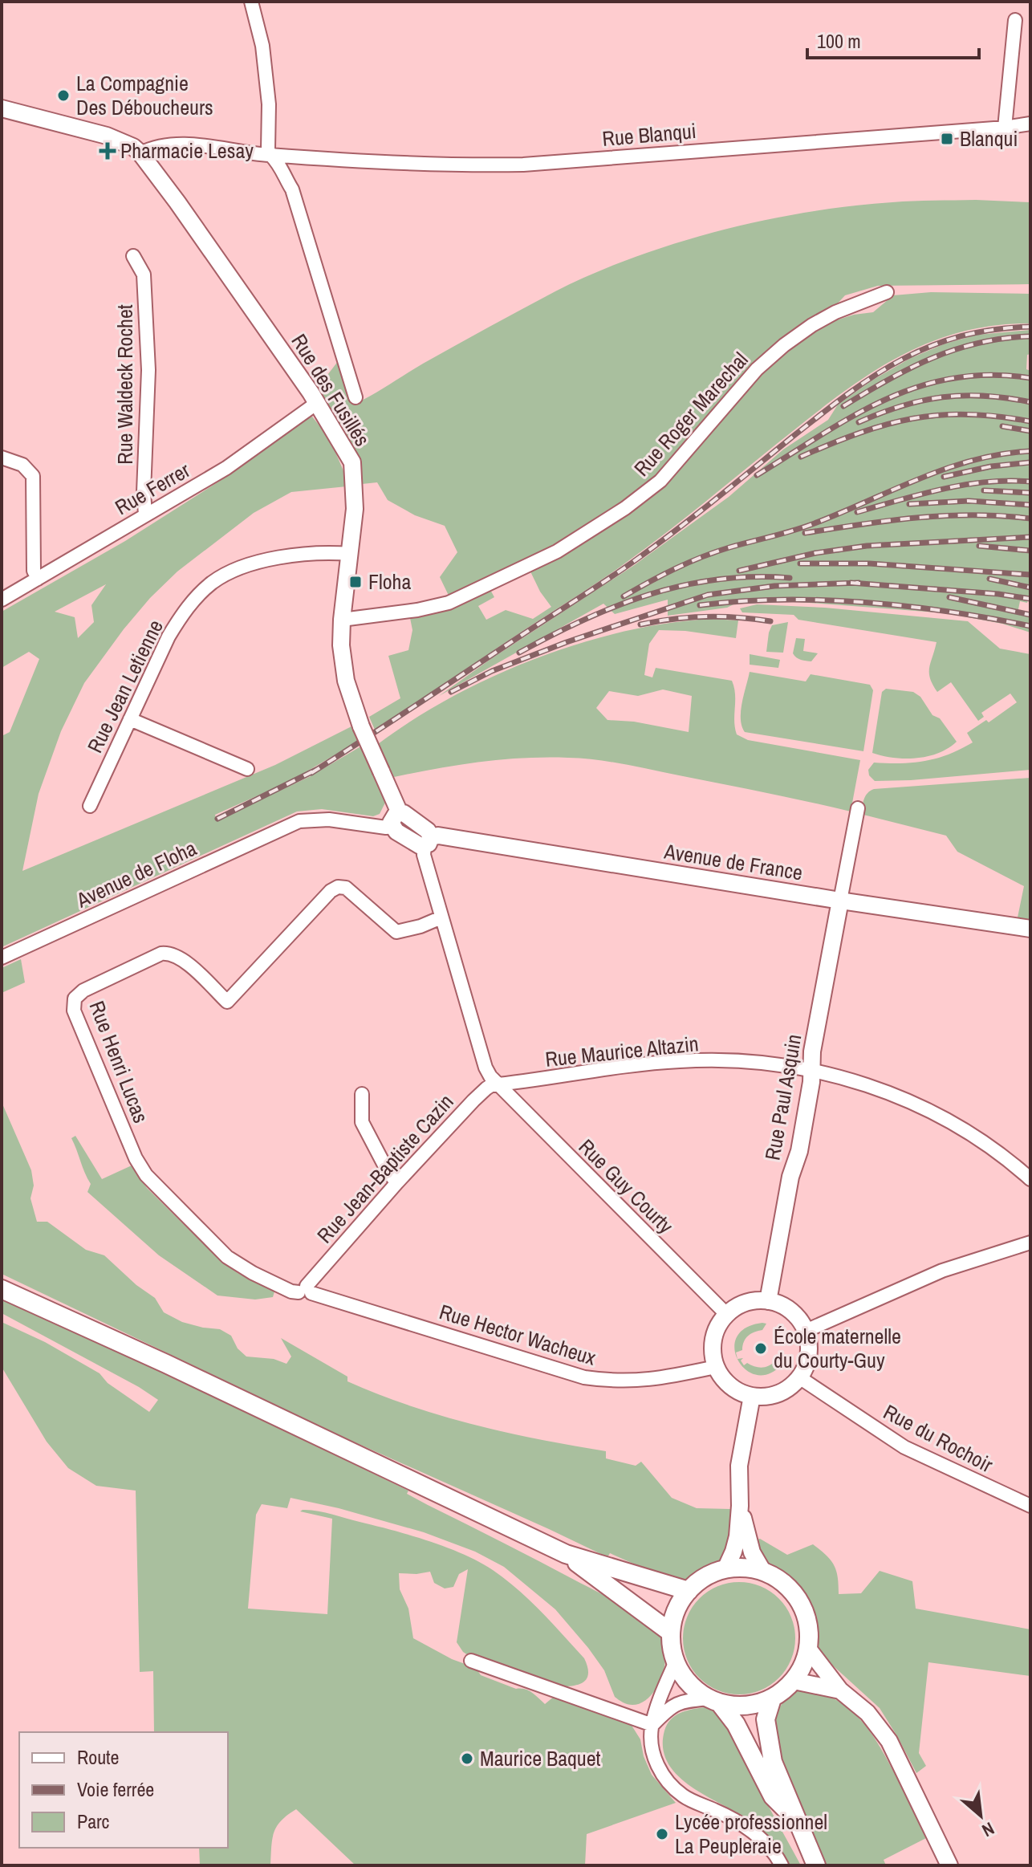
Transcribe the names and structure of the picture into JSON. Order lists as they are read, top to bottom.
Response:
{
  "streets": {
    "street": [
      "Rue Blanqui",
      "Rue Waldeck Rochet",
      "Rue des Fusillés",
      "Rue Roger Marechal",
      "Rue Ferrer",
      "Rue Jean Letienne",
      "Avenue de France",
      "Avenue de Floha",
      "Rue Maurice Altazin",
      "Rue Henri Lucas",
      "Rue Paul Asquin",
      "Rue Jean-Baptiste Cazin",
      "Rue Guy Courty",
      "Rue Hector Wacheux",
      "Rue du Rochoir"
    ]
  },
  "crossings": [
    ["Rue Blanqui", "Rue des Fusillés"],
    ["Rue Waldeck Rochet", "Rue Ferrer"],
    ["Rue des Fusillés", "Rue Roger Marechal"],
    ["Rue des Fusillés", "Rue Ferrer"],
    ["Rue des Fusillés", "Rue Jean Letienne"],
    ["Rue des Fusillés", "Avenue de Floha"],
    ["Avenue de France", "Rue Paul Asquin"],
    ["Avenue de France", "Rue Guy Courty"],
    ["Rue Maurice Altazin", "Rue Paul Asquin"],
    ["Rue Maurice Altazin", "Rue Jean-Baptiste Cazin"],
    ["Rue Maurice Altazin", "Rue Guy Courty"],
    ["Rue Henri Lucas", "Rue Guy Courty"],
    ["Rue Henri Lucas", "Rue Hector Wacheux"],
    ["Rue Paul Asquin", "Rue Guy Courty"],
    ["Rue Paul Asquin", "Rue Hector Wacheux"],
    ["Rue Paul Asquin", "Rue du Rochoir"],
    ["Rue Jean-Baptiste Cazin", "Rue Guy Courty"],
    ["Rue Jean-Baptiste Cazin", "Rue Hector Wacheux"],
    ["Rue Guy Courty", "Rue Hector Wacheux"],
    ["Rue Guy Courty", "Rue du Rochoir"],
    ["Rue Hector Wacheux", "Rue du Rochoir"]
  ],
  "places": {
    "other": [
      "La Compagnie Des Déboucheurs",
      "École maternelle du Courty-Guy",
      "Maurice Baquet",
      "Lycée professionnel La Peupleraie"
    ],
    "transit": ["Blanqui", "Floha"],
    "health": ["Pharmacie Lesay"]
  },
  "legend": ["Route", "Voie ferrée", "Parc"],
  "scale_bar": "100 m",
  "north": "bottom right"
}
